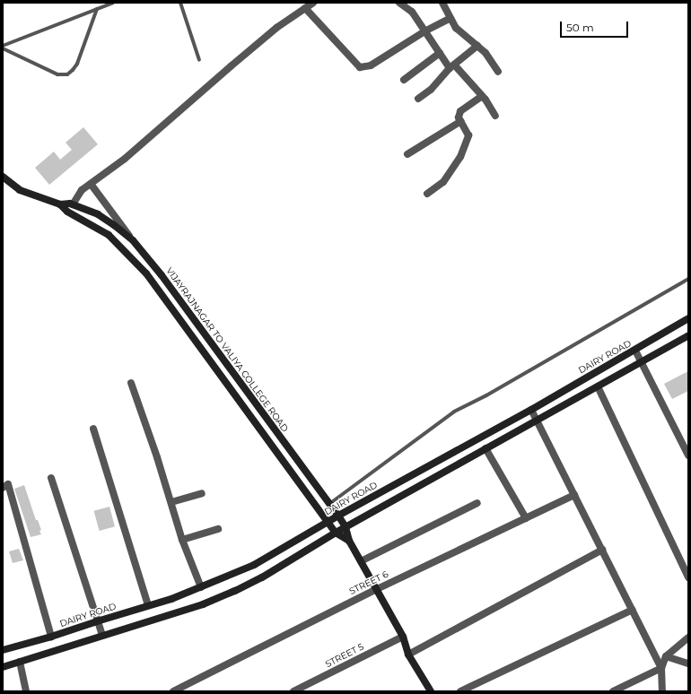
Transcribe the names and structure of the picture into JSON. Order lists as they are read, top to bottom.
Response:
{
  "streets": {
    "main road": ["VIJAYRAJNAGAR TO VALIYA COLLEGE ROAD", "DAIRY ROAD"],
    "street": ["STREET 6", "STREET 5"]
  },
  "crossings": [
    ["VIJAYRAJNAGAR TO VALIYA COLLEGE ROAD", "DAIRY ROAD"],
    ["VIJAYRAJNAGAR TO VALIYA COLLEGE ROAD", "STREET 6"],
    ["VIJAYRAJNAGAR TO VALIYA COLLEGE ROAD", "STREET 5"]
  ],
  "scale_bar": "50 m"
}
